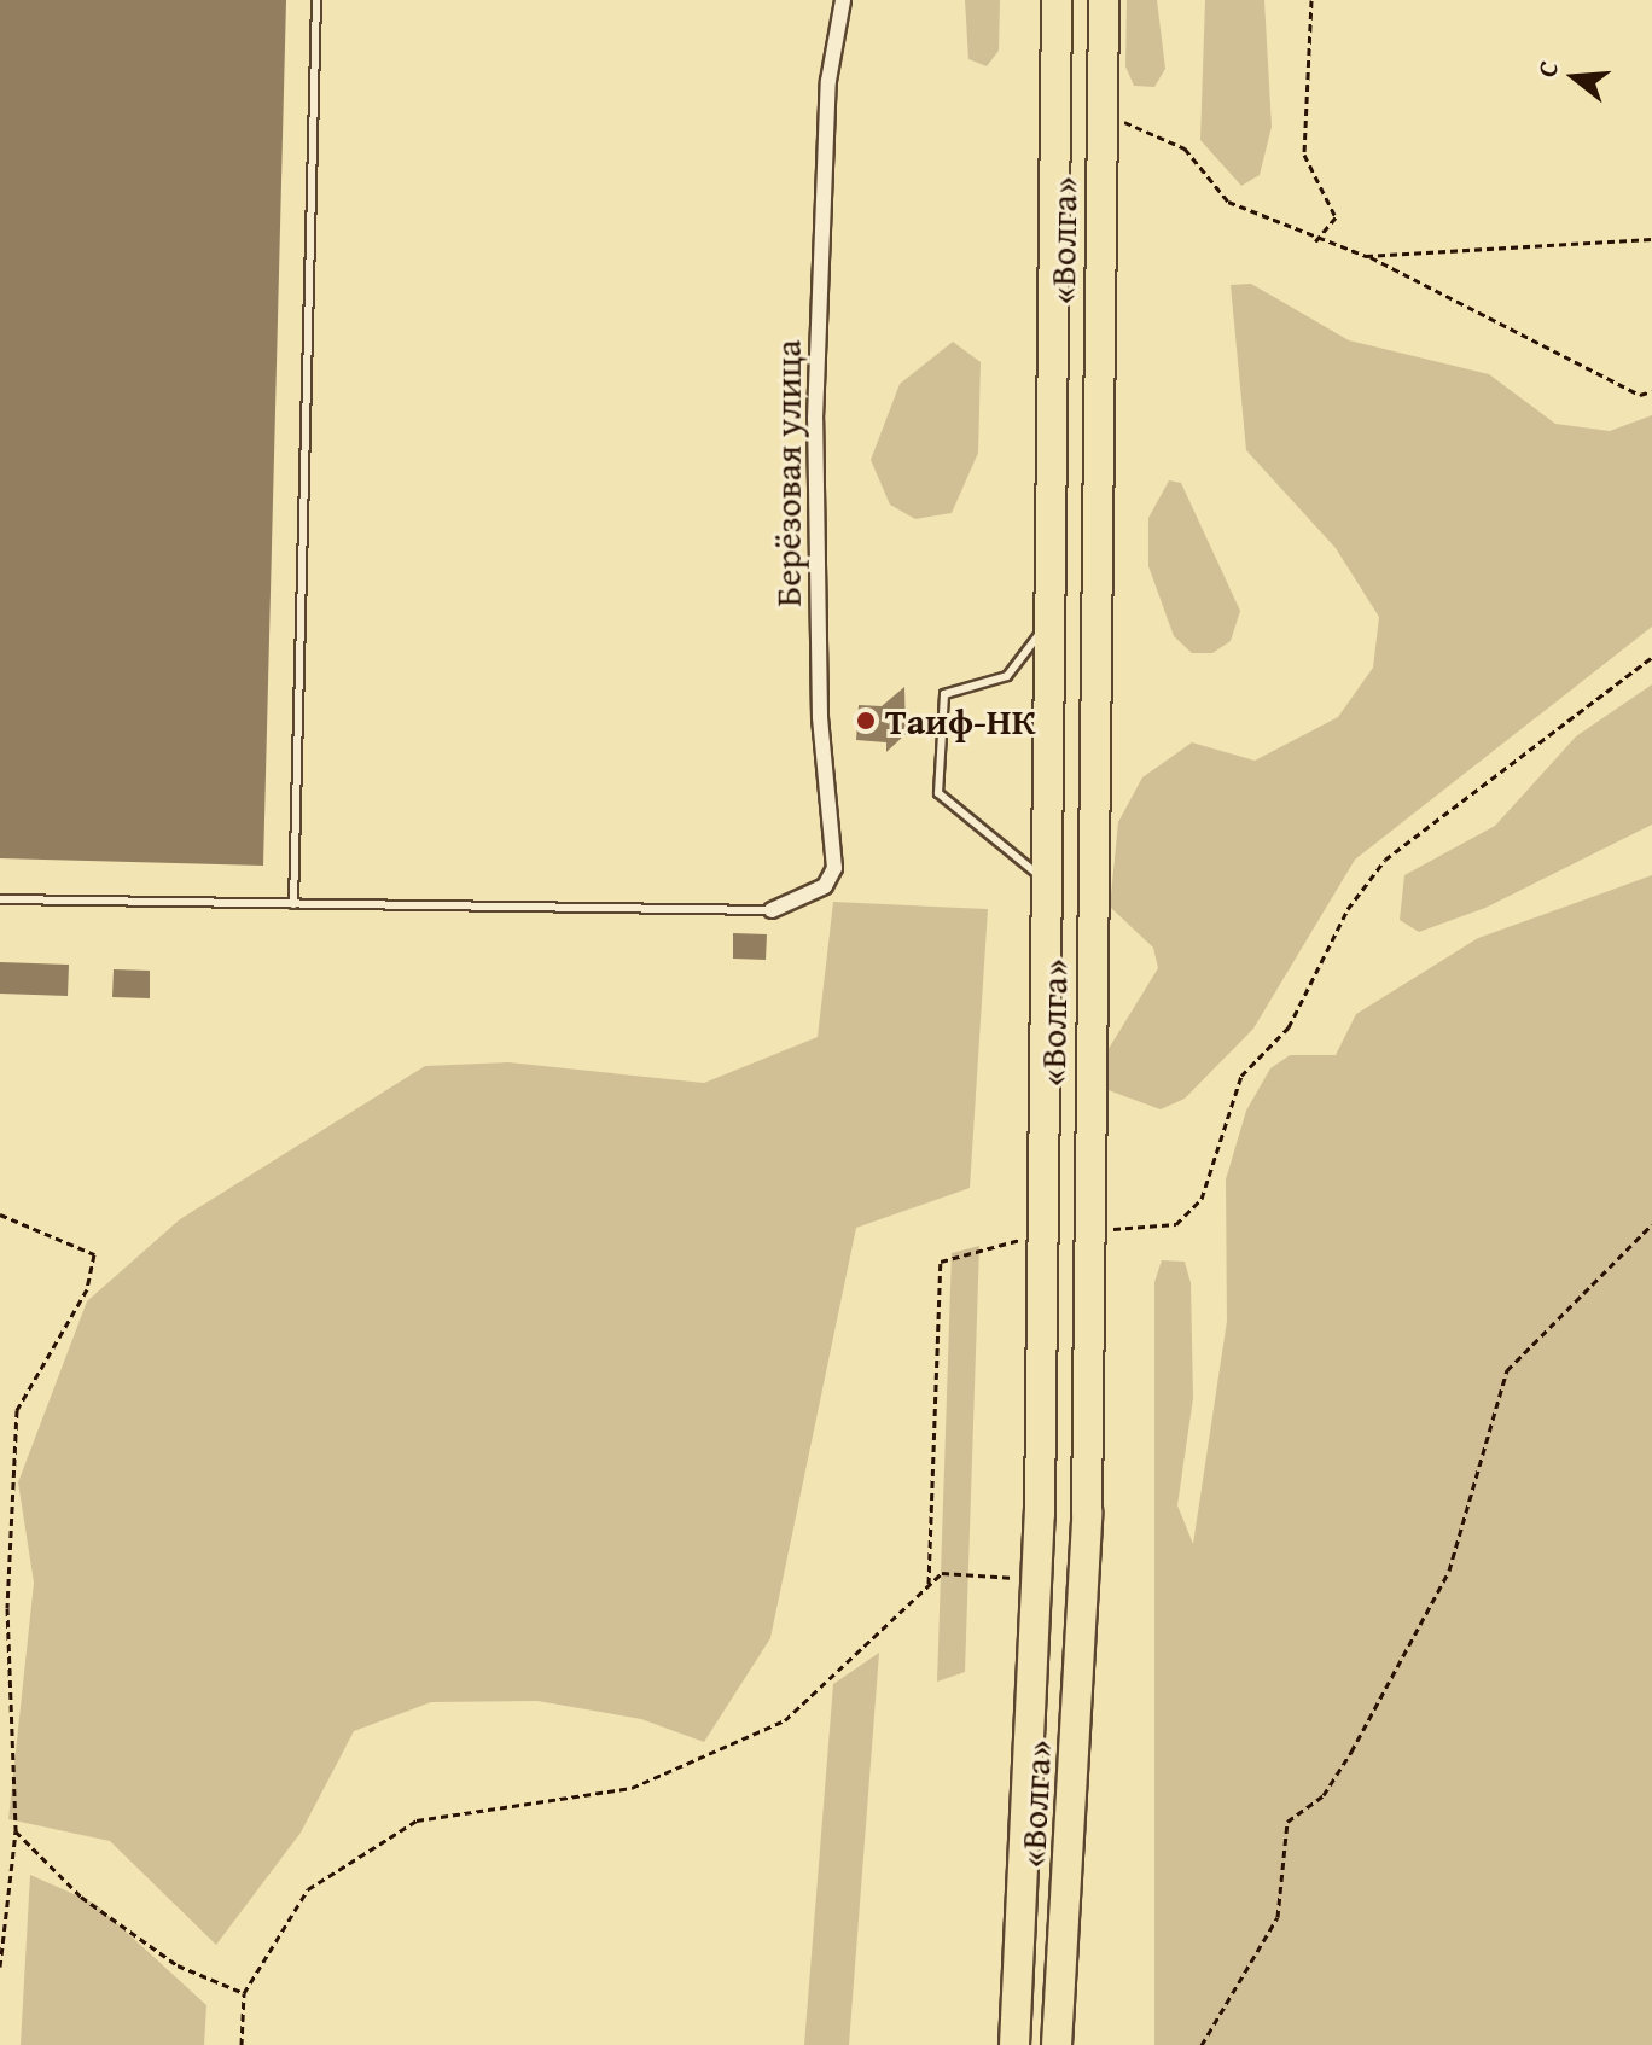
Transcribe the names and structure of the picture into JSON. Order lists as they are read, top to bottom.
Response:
{
  "streets": {
    "highway": ["«Волга»"],
    "street": ["Берёзовая улица"]
  },
  "places": ["Таиф-НК"],
  "north": "left"
}
